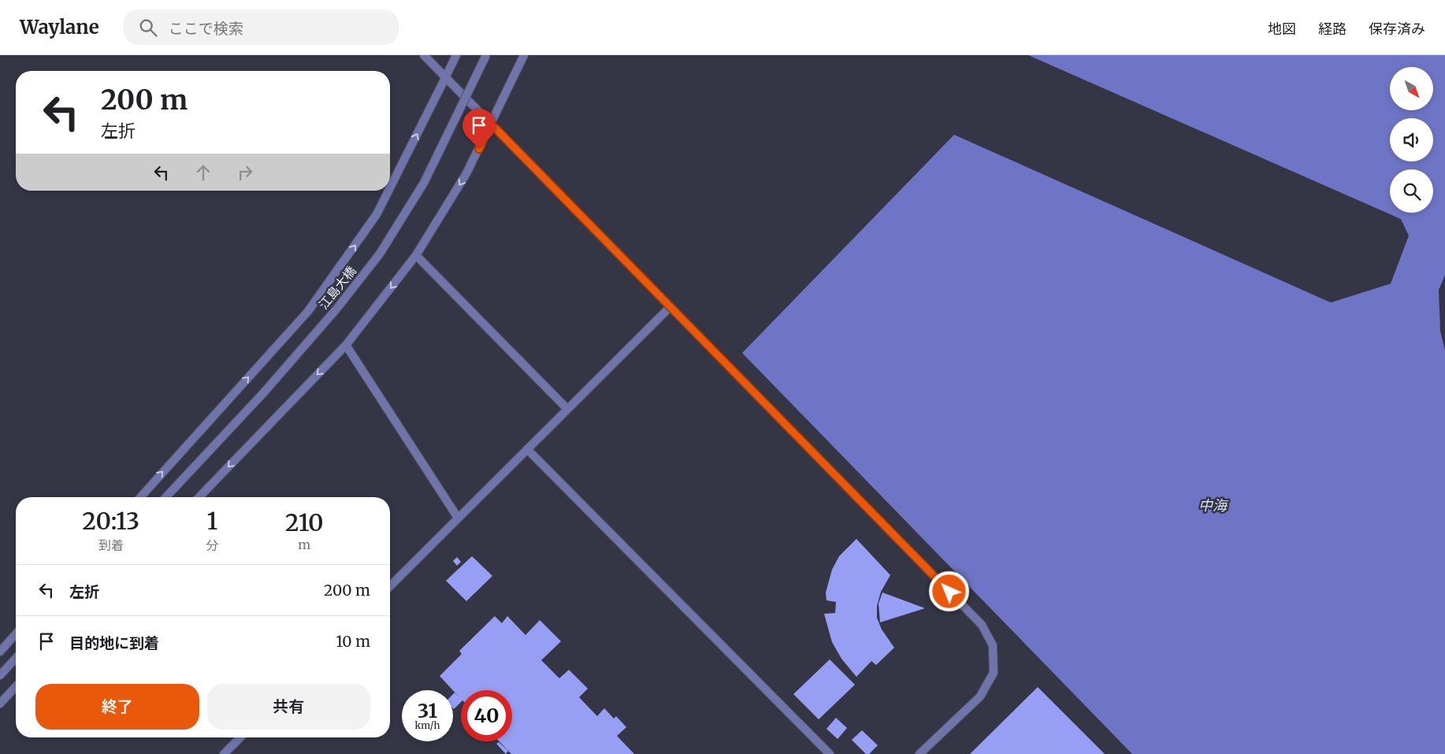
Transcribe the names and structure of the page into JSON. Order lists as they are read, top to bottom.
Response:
{
  "streets": {
    "street": ["江島大橋"]
  },
  "water": ["中海"],
  "north": "bottom right",
  "page": {
    "header": "Waylane",
    "search": "ここで検索",
    "nav": ["地図", "経路", "保存済み"],
    "turn": ["200 m", "左折"],
    "eta": [
      "20:13",
      "到着",
      "1",
      "分",
      "210",
      "m"
    ],
    "list": [
      {
        "name": "左折",
        "value": "200 m"
      },
      {
        "name": "目的地に到着",
        "value": "10 m"
      }
    ],
    "buttons": ["終了", "共有"],
    "speed": "31 km/h",
    "limit": "40"
  }
}
